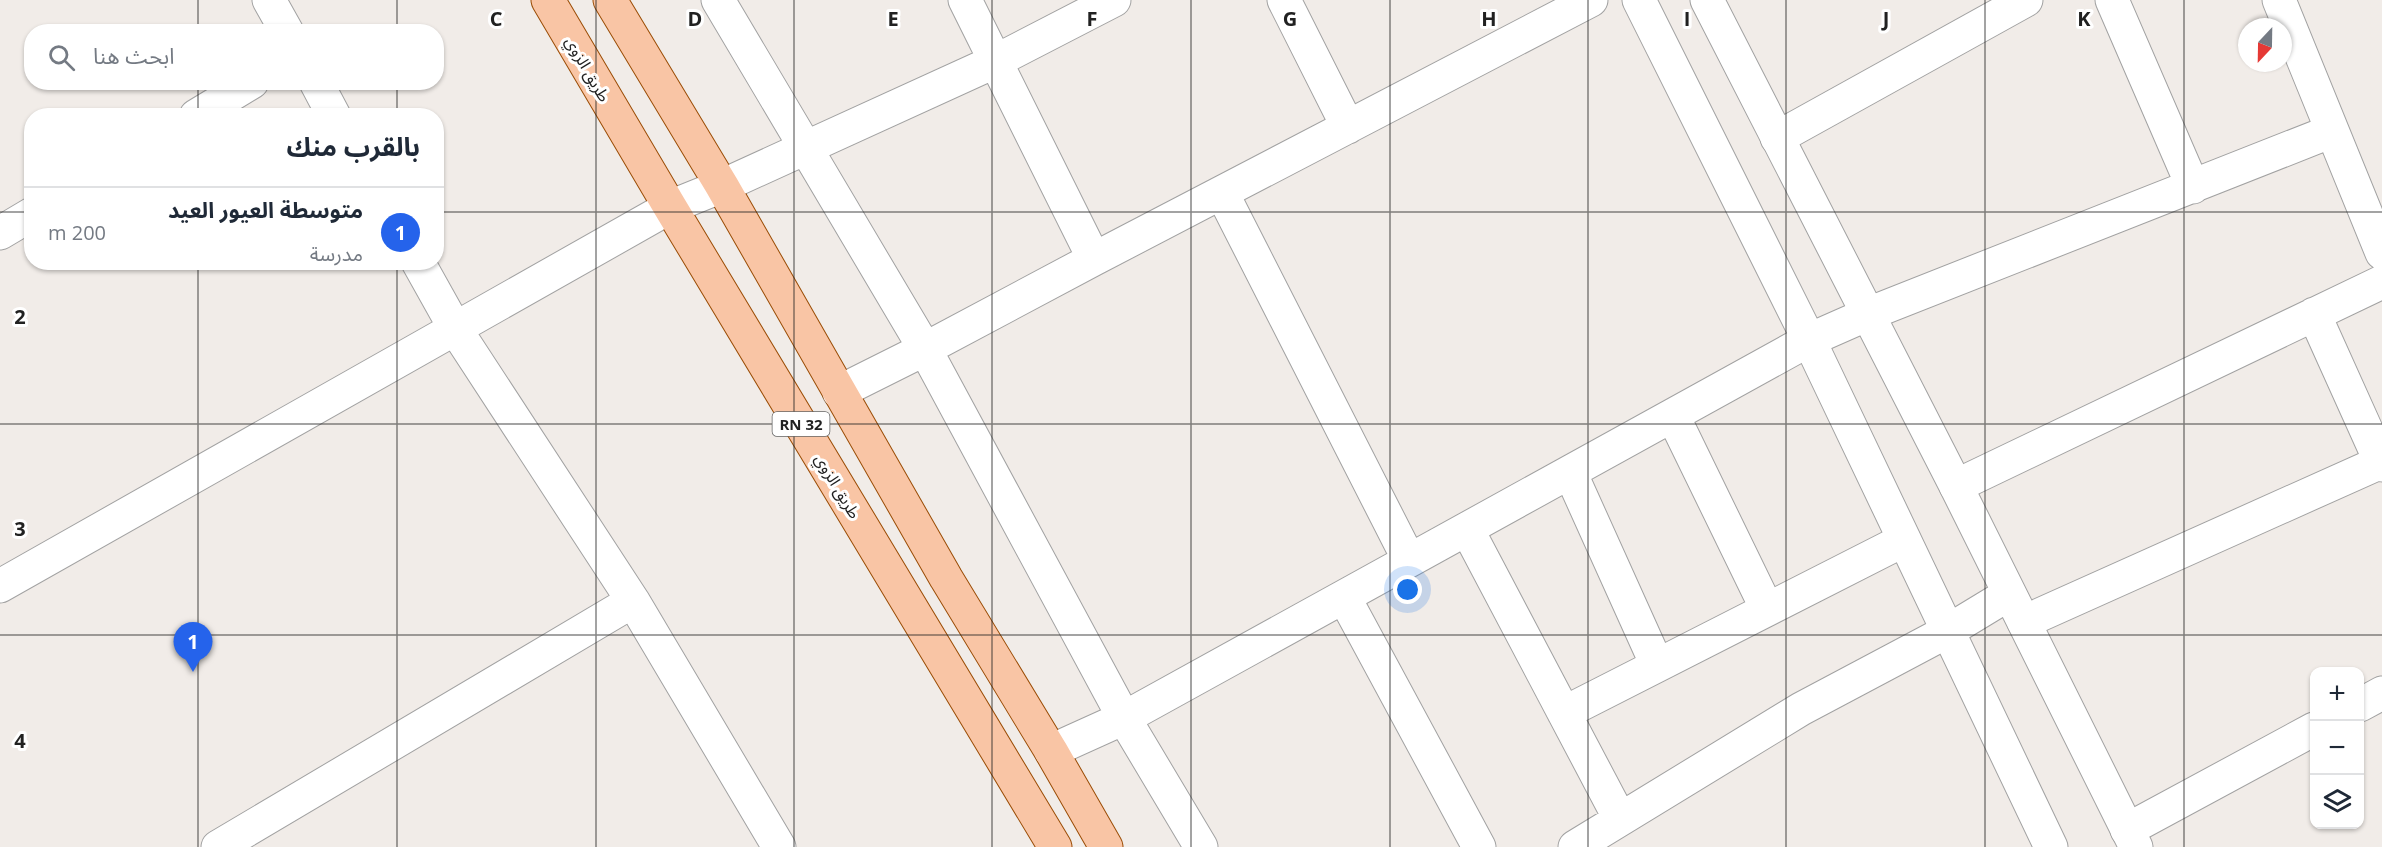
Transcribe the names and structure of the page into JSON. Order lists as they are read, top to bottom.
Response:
{
  "streets": {
    "main road": ["طريق الزوي", "RN 32"]
  },
  "north": "bottom",
  "page": {
    "search": "ابحث هنا",
    "heading": "بالقرب منك",
    "list": [
      {
        "mark": "1",
        "name": "متوسطة العيور العيد",
        "note": "مدرسة",
        "value": "200 m"
      }
    ],
    "pins": "1",
    "map_buttons": ["+", "−"]
  },
  "grid": {
    "columns": [
      "C",
      "D",
      "E",
      "F",
      "G",
      "H",
      "I",
      "J",
      "K"
    ],
    "rows": ["2", "3", "4"]
  }
}
